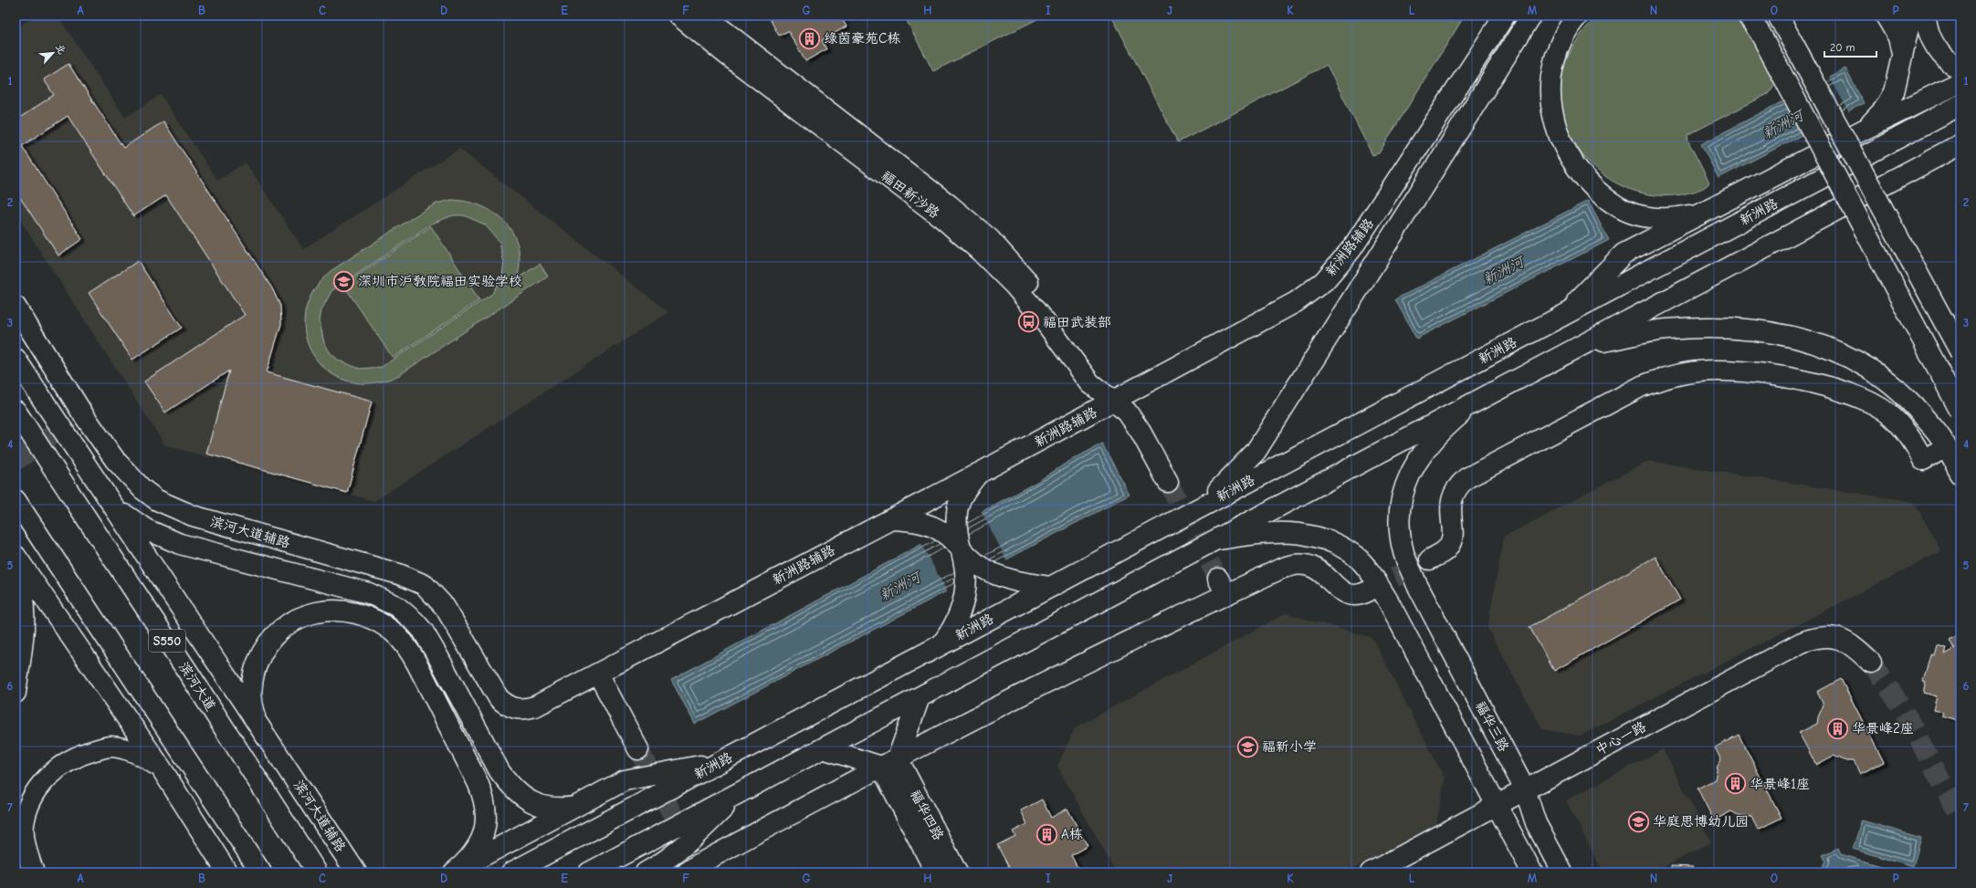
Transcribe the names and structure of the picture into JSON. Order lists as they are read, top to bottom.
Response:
{
  "streets": {
    "main road": [
      "福田新沙路",
      "新洲路",
      "新洲路辅路",
      "滨河大道辅路",
      "S550",
      "滨河大道",
      "福华三路",
      "中心一路",
      "福华四路"
    ]
  },
  "crossings": [
    ["福田新沙路", "新洲路辅路"],
    ["新洲路辅路", "滨河大道辅路"],
    ["福华三路", "中心一路"]
  ],
  "water": ["新洲河"],
  "places": {
    "building": [
      "绿茵豪苑C栋",
      "华景峰2座",
      "华景峰1座",
      "A栋"
    ],
    "school or university": ["深圳市沪教院福田实验学校", "福新小学", "华庭思博幼儿园"],
    "bus stop": ["福田武装部"]
  },
  "scale_bar": "20 m",
  "north": "top right",
  "grid": {
    "columns": [
      "A",
      "B",
      "C",
      "D",
      "E",
      "F",
      "G",
      "H",
      "I",
      "J",
      "K",
      "L",
      "M",
      "N",
      "O",
      "P"
    ],
    "rows": [
      "1",
      "2",
      "3",
      "4",
      "5",
      "6",
      "7"
    ]
  }
}
